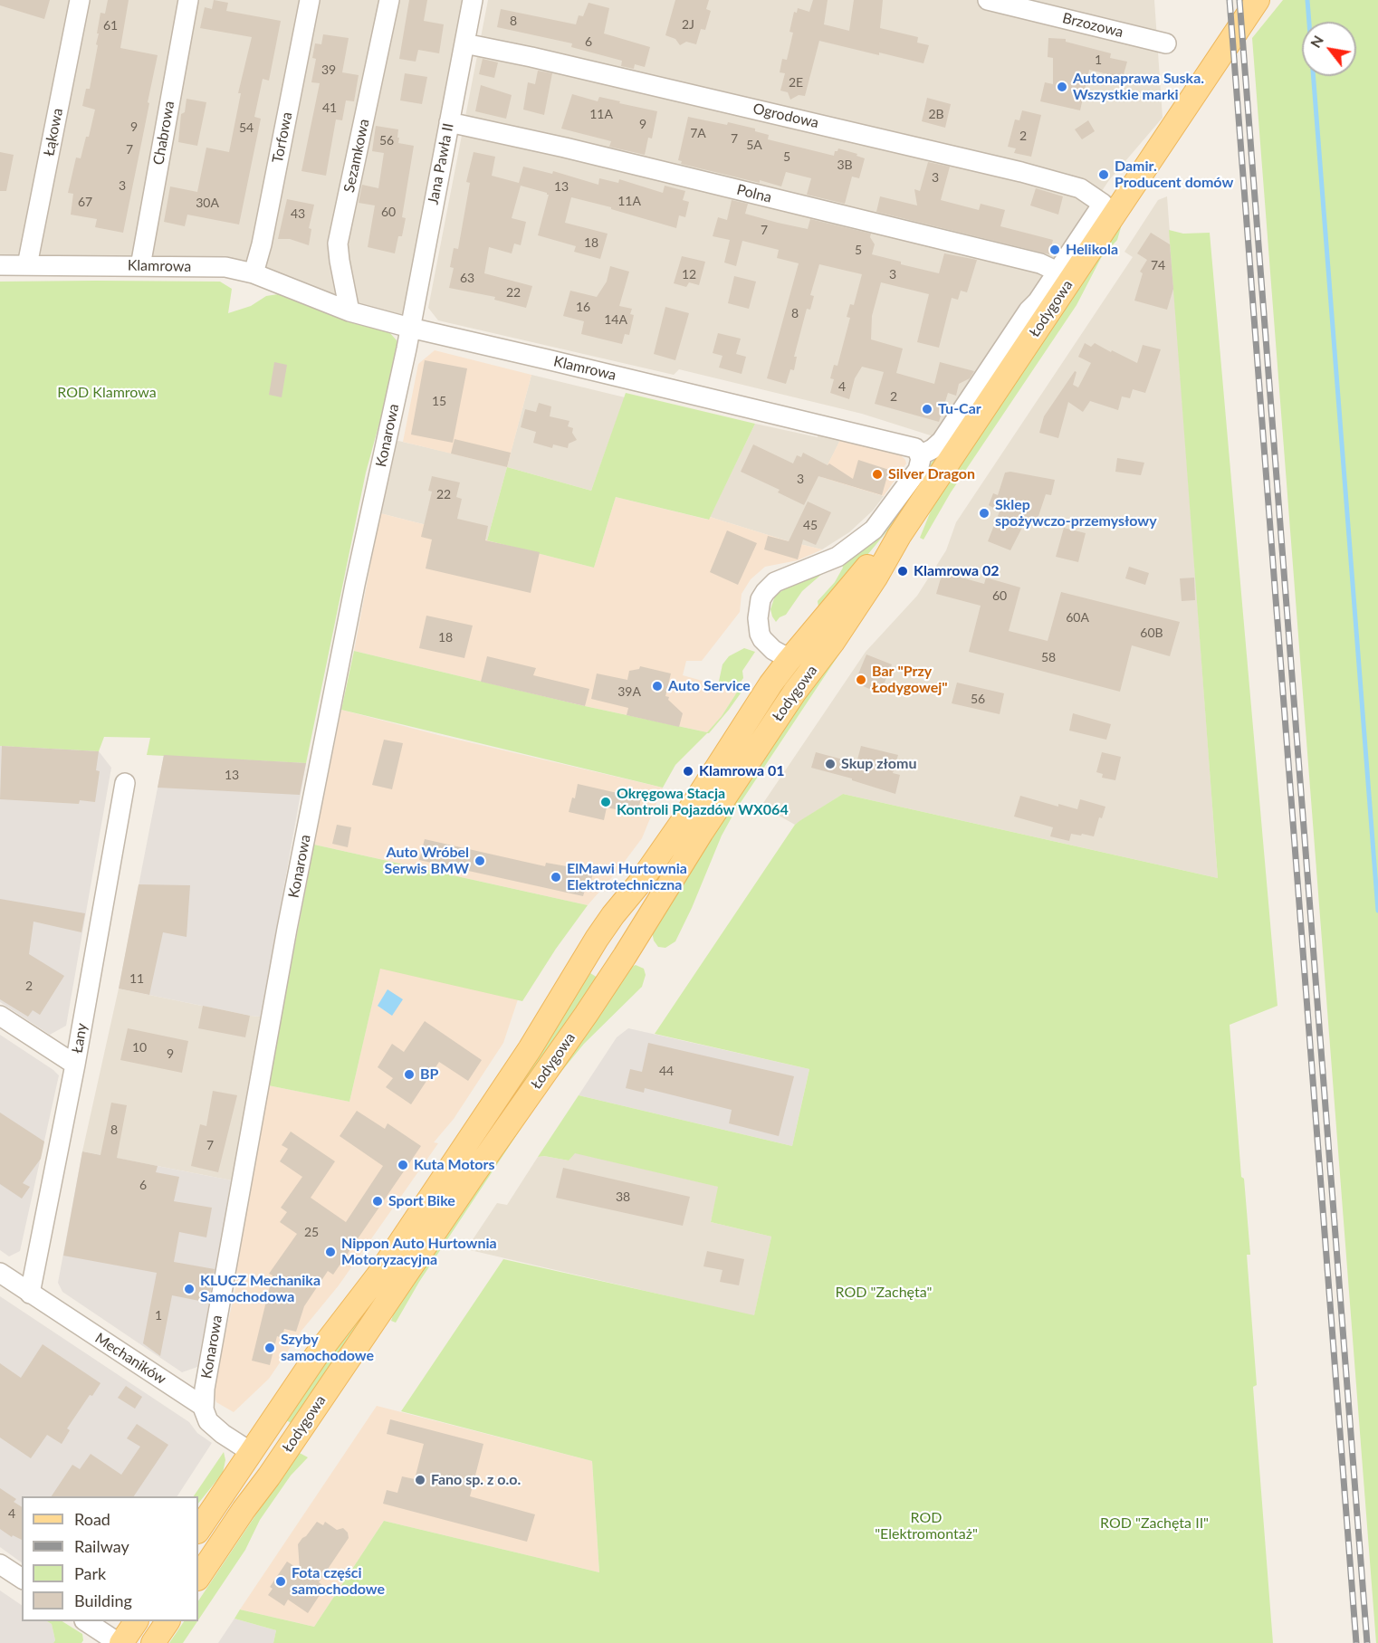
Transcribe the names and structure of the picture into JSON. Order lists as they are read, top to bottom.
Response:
{
  "streets": {
    "main road": ["Łodygowa"],
    "street": [
      "Brzozowa",
      "Ogrodowa",
      "Łąkowa",
      "Chabrowa",
      "Torfowa",
      "Sezamkowa",
      "Jana Pawła II",
      "Polna",
      "Klamrowa",
      "Konarowa",
      "Łany",
      "Mechaników"
    ]
  },
  "crossings": [
    ["Ogrodowa", "Jana Pawła II"],
    ["Ogrodowa", "Polna"],
    ["Łąkowa", "Klamrowa"],
    ["Chabrowa", "Klamrowa"],
    ["Torfowa", "Klamrowa"],
    ["Sezamkowa", "Klamrowa"],
    ["Jana Pawła II", "Polna"],
    ["Jana Pawła II", "Klamrowa"],
    ["Jana Pawła II", "Konarowa"],
    ["Klamrowa", "Konarowa"],
    ["Łodygowa", "Mechaników"],
    ["Konarowa", "Mechaników"],
    ["Łany", "Mechaników"]
  ],
  "parks": [
    "ROD Klamrowa",
    "ROD \"Zachęta\"",
    "ROD \"Elektromontaż\"",
    "ROD \"Zachęta II\""
  ],
  "places": [
    "Autonaprawa Suska. Wszystkie marki",
    "Damir. Producent domów",
    "Helikola",
    "Tu-Car",
    "Silver Dragon",
    "Sklep spożywczo-przemysłowy",
    "Klamrowa 02",
    "Bar \"Przy Łodygowej\"",
    "Auto Service",
    "Skup złomu",
    "Klamrowa 01",
    "Okręgowa Stacja Kontroli Pojazdów WX064",
    "Auto Wróbel Serwis BMW",
    "ElMawi Hurtownia Elektrotechniczna",
    "BP",
    "Kuta Motors",
    "Sport Bike",
    "Nippon Auto Hurtownia Motoryzacyjna",
    "KLUCZ Mechanika Samochodowa",
    "Szyby samochodowe",
    "Fano sp. z o.o.",
    "Fota części samochodowe"
  ],
  "house_numbers": [
    "8",
    "2J",
    "61",
    "6",
    "1",
    "39",
    "2E",
    "41",
    "11A",
    "2B",
    "9",
    "9",
    "54",
    "7A",
    "2",
    "7",
    "56",
    "5A",
    "7",
    "5",
    "3B",
    "3",
    "3",
    "13",
    "11A",
    "67",
    "30A",
    "60",
    "43",
    "7",
    "18",
    "5",
    "74",
    "12",
    "3",
    "63",
    "22",
    "16",
    "8",
    "14A",
    "4",
    "2",
    "15",
    "3",
    "22",
    "45",
    "60",
    "60A",
    "60B",
    "18",
    "58",
    "39A",
    "56",
    "13",
    "11",
    "2",
    "10",
    "9",
    "44",
    "8",
    "7",
    "6",
    "38",
    "25",
    "1",
    "4"
  ],
  "legend": [
    "Road",
    "Railway",
    "Park",
    "Building"
  ],
  "north": "top left"
}
